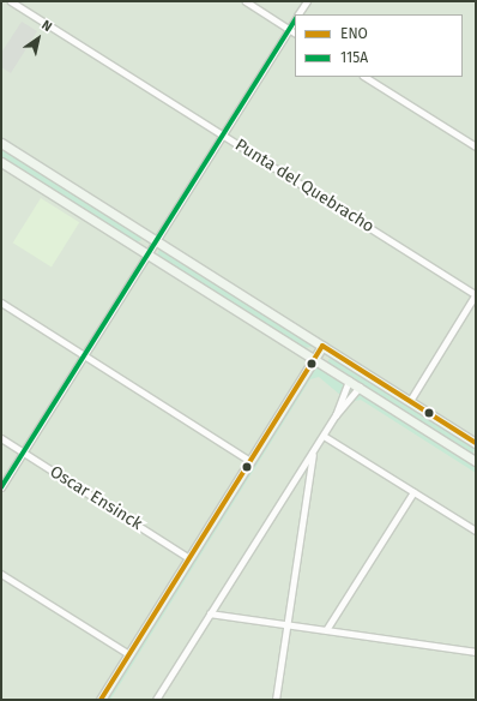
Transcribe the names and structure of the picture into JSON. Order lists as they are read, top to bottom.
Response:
{
  "streets": {
    "street": ["Punta del Quebracho", "Oscar Ensinck"]
  },
  "lines": ["transit line 115A", "transit line ENO"],
  "legend": ["ENO", "115A"],
  "north": "top right"
}
